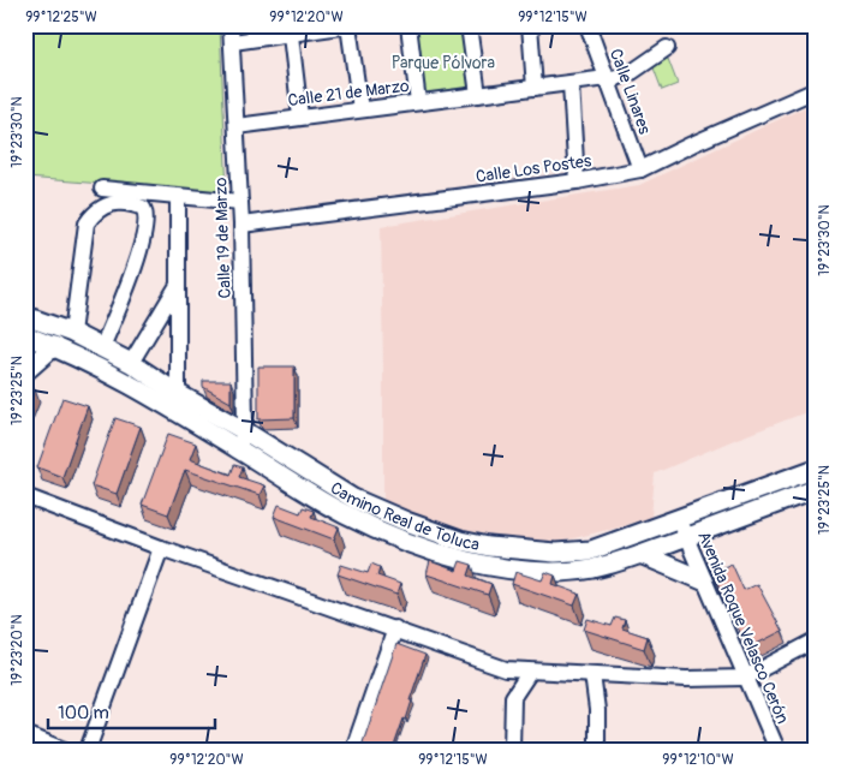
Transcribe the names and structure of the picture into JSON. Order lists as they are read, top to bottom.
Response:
{
  "streets": {
    "main road": ["Camino Real de Toluca"],
    "street": [
      "Calle Linares",
      "Calle 21 de Marzo",
      "Calle Los Postes",
      "Calle 19 de Marzo",
      "Avenida Roque Velasco Cerón"
    ]
  },
  "crossings": [
    ["Calle Linares", "Calle 21 de Marzo"],
    ["Calle Linares", "Calle Los Postes"],
    ["Calle 21 de Marzo", "Calle 19 de Marzo"],
    ["Calle Los Postes", "Calle 19 de Marzo"],
    ["Calle 19 de Marzo", "Camino Real de Toluca"],
    ["Camino Real de Toluca", "Avenida Roque Velasco Cerón"]
  ],
  "parks": ["Parque Pólvora"],
  "scale_bar": "100 m",
  "coordinates": [
    "99°12'25\"W",
    "99°12'20\"W",
    "99°12'15\"W",
    "19°23'30\"N",
    "19°23'25\"N",
    "19°23'20\"N",
    "99°12'10\"W"
  ]
}
